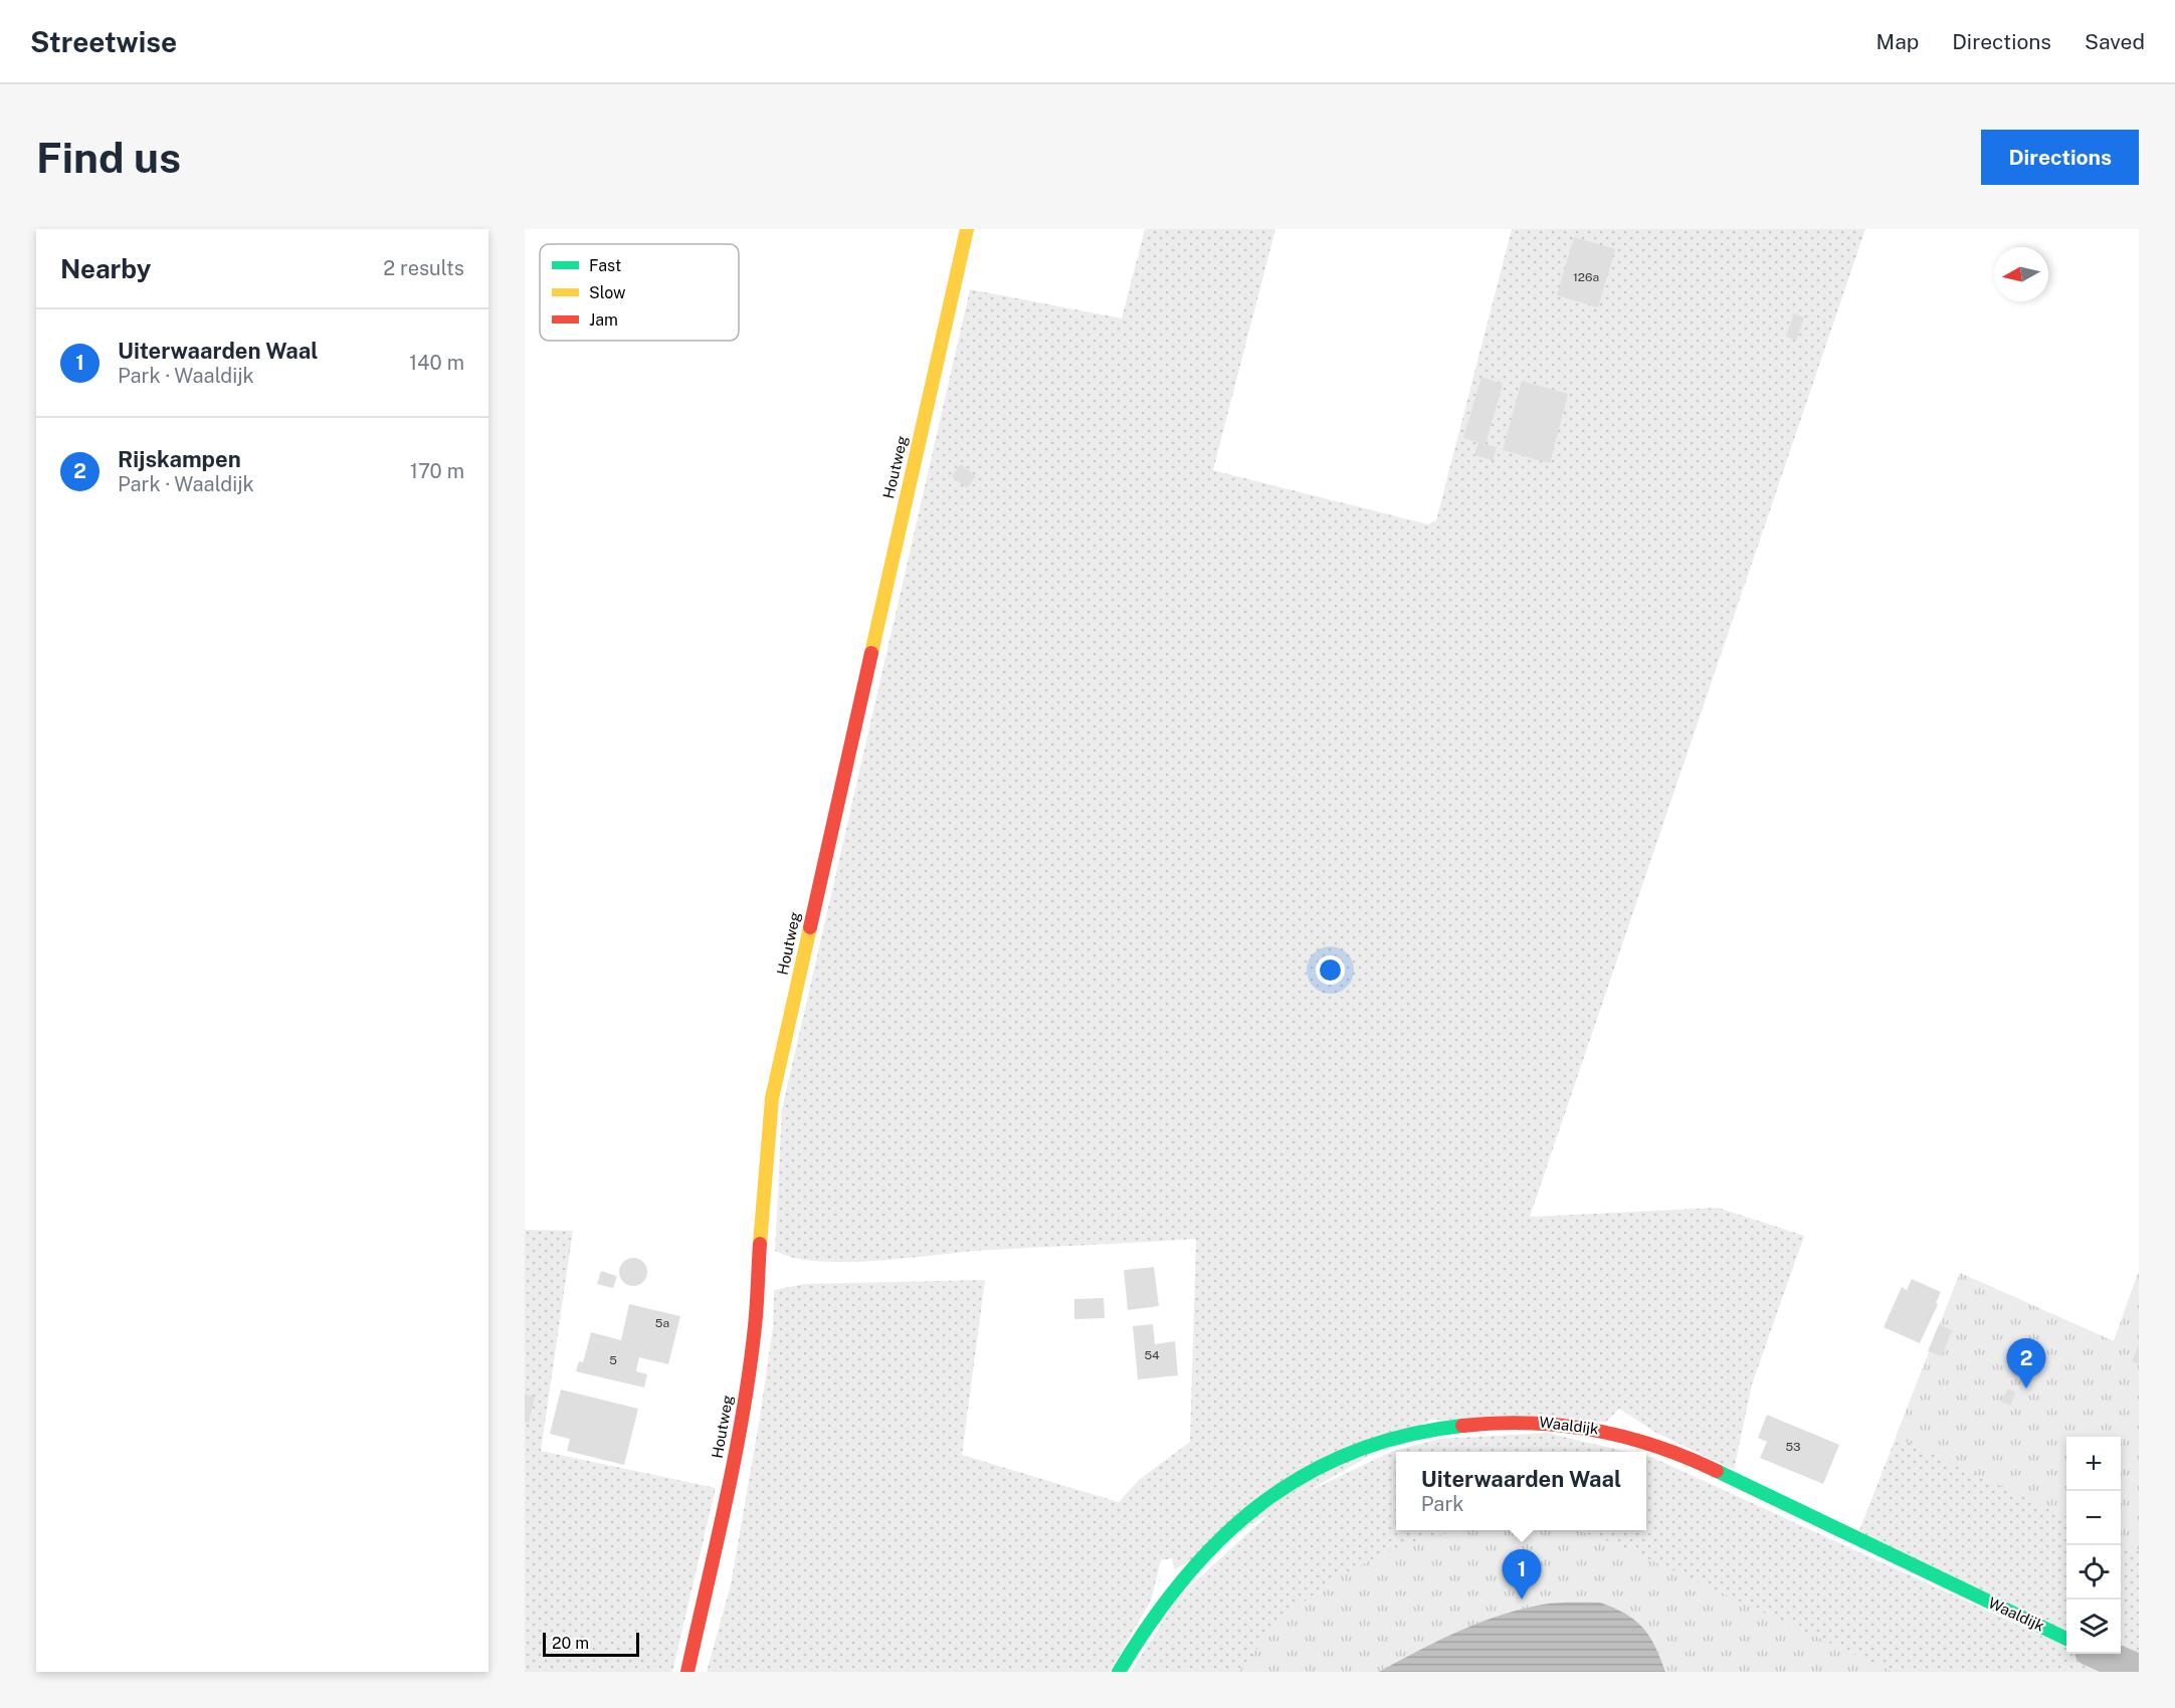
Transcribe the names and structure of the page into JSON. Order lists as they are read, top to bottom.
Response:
{
  "streets": {
    "street": ["Houtweg", "Waaldijk"]
  },
  "house_numbers": [
    "126a",
    "5a",
    "54",
    "5",
    "53"
  ],
  "legend": ["Fast", "Slow", "Jam"],
  "scale_bar": "20 m",
  "north": "left",
  "page": {
    "header": "Streetwise",
    "nav": ["Map", "Directions", "Saved"],
    "buttons": "Directions",
    "title": "Find us",
    "heading": ["Nearby", "2 results"],
    "list": [
      {
        "mark": "1",
        "name": "Uiterwaarden Waal",
        "note": "Park · Waaldijk",
        "value": "140 m"
      },
      {
        "mark": "2",
        "name": "Rijskampen",
        "note": "Park · Waaldijk",
        "value": "170 m"
      }
    ],
    "pins": ["2", "1"],
    "map_buttons": ["+", "−"],
    "popup": ["Uiterwaarden Waal", "Park"],
    "scale": "20 m"
  }
}
